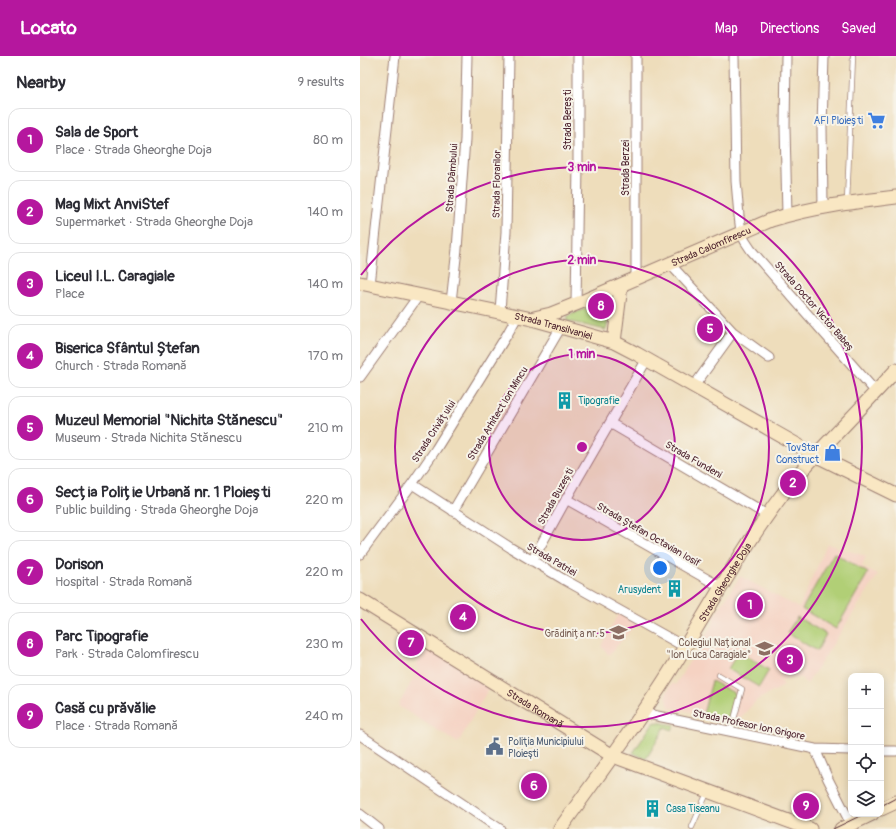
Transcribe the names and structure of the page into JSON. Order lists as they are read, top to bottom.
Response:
{
  "streets": {
    "main road": [
      "Strada Calomfirescu",
      "Strada Transilvaniei",
      "Strada Gheorghe Doja",
      "Strada Romană"
    ],
    "street": [
      "Strada Berești",
      "Strada Berzei",
      "Strada Dâmbului",
      "Strada Florarilor",
      "Strada Doctor Victor Babeș",
      "Strada Arhitect Ion Mincu",
      "Strada Crivățului",
      "Strada Fundeni",
      "Strada Buzești",
      "Strada Ștefan Octavian Iosif",
      "Strada Patriei",
      "Strada Profesor Ion Grigore"
    ]
  },
  "crossings": [
    ["Strada Berești", "Strada Calomfirescu"],
    ["Strada Berzei", "Strada Calomfirescu"],
    ["Strada Dâmbului", "Strada Transilvaniei"],
    ["Strada Florarilor", "Strada Transilvaniei"],
    ["Strada Calomfirescu", "Strada Doctor Victor Babeș"],
    ["Strada Calomfirescu", "Strada Transilvaniei"],
    ["Strada Doctor Victor Babeș", "Strada Gheorghe Doja"],
    ["Strada Transilvaniei", "Strada Arhitect Ion Mincu"],
    ["Strada Transilvaniei", "Strada Crivățului"],
    ["Strada Transilvaniei", "Strada Buzești"],
    ["Strada Transilvaniei", "Strada Gheorghe Doja"],
    ["Strada Arhitect Ion Mincu", "Strada Patriei"],
    ["Strada Crivățului", "Strada Patriei"],
    ["Strada Fundeni", "Strada Buzești"],
    ["Strada Fundeni", "Strada Gheorghe Doja"],
    ["Strada Buzești", "Strada Ștefan Octavian Iosif"],
    ["Strada Buzești", "Strada Patriei"],
    ["Strada Ștefan Octavian Iosif", "Strada Gheorghe Doja"],
    ["Strada Patriei", "Strada Gheorghe Doja"],
    ["Strada Gheorghe Doja", "Strada Romană"],
    ["Strada Gheorghe Doja", "Strada Profesor Ion Grigore"]
  ],
  "places": {
    "supermarket": ["AFI Ploiești"],
    "building": ["Tipografie", "Arusydent", "Casa Tiseanu"],
    "shop": ["TovStar Construct"],
    "school or university": ["Grădinița nr. 5", "Colegiul Național \"Ion Luca Caragiale\""],
    "public building": ["Poliţia Municipiului Ploieşti"]
  },
  "page": {
    "header": "Locato",
    "nav": ["Map", "Directions", "Saved"],
    "heading": ["Nearby", "9 results"],
    "list": [
      {
        "mark": "1",
        "name": "Sala de Sport",
        "note": "Place · Strada Gheorghe Doja",
        "value": "80 m"
      },
      {
        "mark": "2",
        "name": "Mag Mixt AnviStef",
        "note": "Supermarket · Strada Gheorghe Doja",
        "value": "140 m"
      },
      {
        "mark": "3",
        "name": "Liceul I.L. Caragiale",
        "note": "Place",
        "value": "140 m"
      },
      {
        "mark": "4",
        "name": "Biserica Sfântul Ștefan",
        "note": "Church · Strada Romană",
        "value": "170 m"
      },
      {
        "mark": "5",
        "name": "Muzeul Memorial \"Nichita Stănescu\"",
        "note": "Museum · Strada Nichita Stănescu",
        "value": "210 m"
      },
      {
        "mark": "6",
        "name": "Secția Poliție Urbană nr. 1 Ploiești",
        "note": "Public building · Strada Gheorghe Doja",
        "value": "220 m"
      },
      {
        "mark": "7",
        "name": "Dorison",
        "note": "Hospital · Strada Romană",
        "value": "220 m"
      },
      {
        "mark": "8",
        "name": "Parc Tipografie",
        "note": "Park · Strada Calomfirescu",
        "value": "230 m"
      },
      {
        "mark": "9",
        "name": "Casă cu prăvălie",
        "note": "Place · Strada Romană",
        "value": "240 m"
      }
    ],
    "pins": [
      "8",
      "5",
      "2",
      "1",
      "4",
      "7",
      "3",
      "6",
      "9"
    ],
    "map_buttons": ["+", "−"]
  },
  "rings": ["3 min", "2 min", "1 min"]
}
